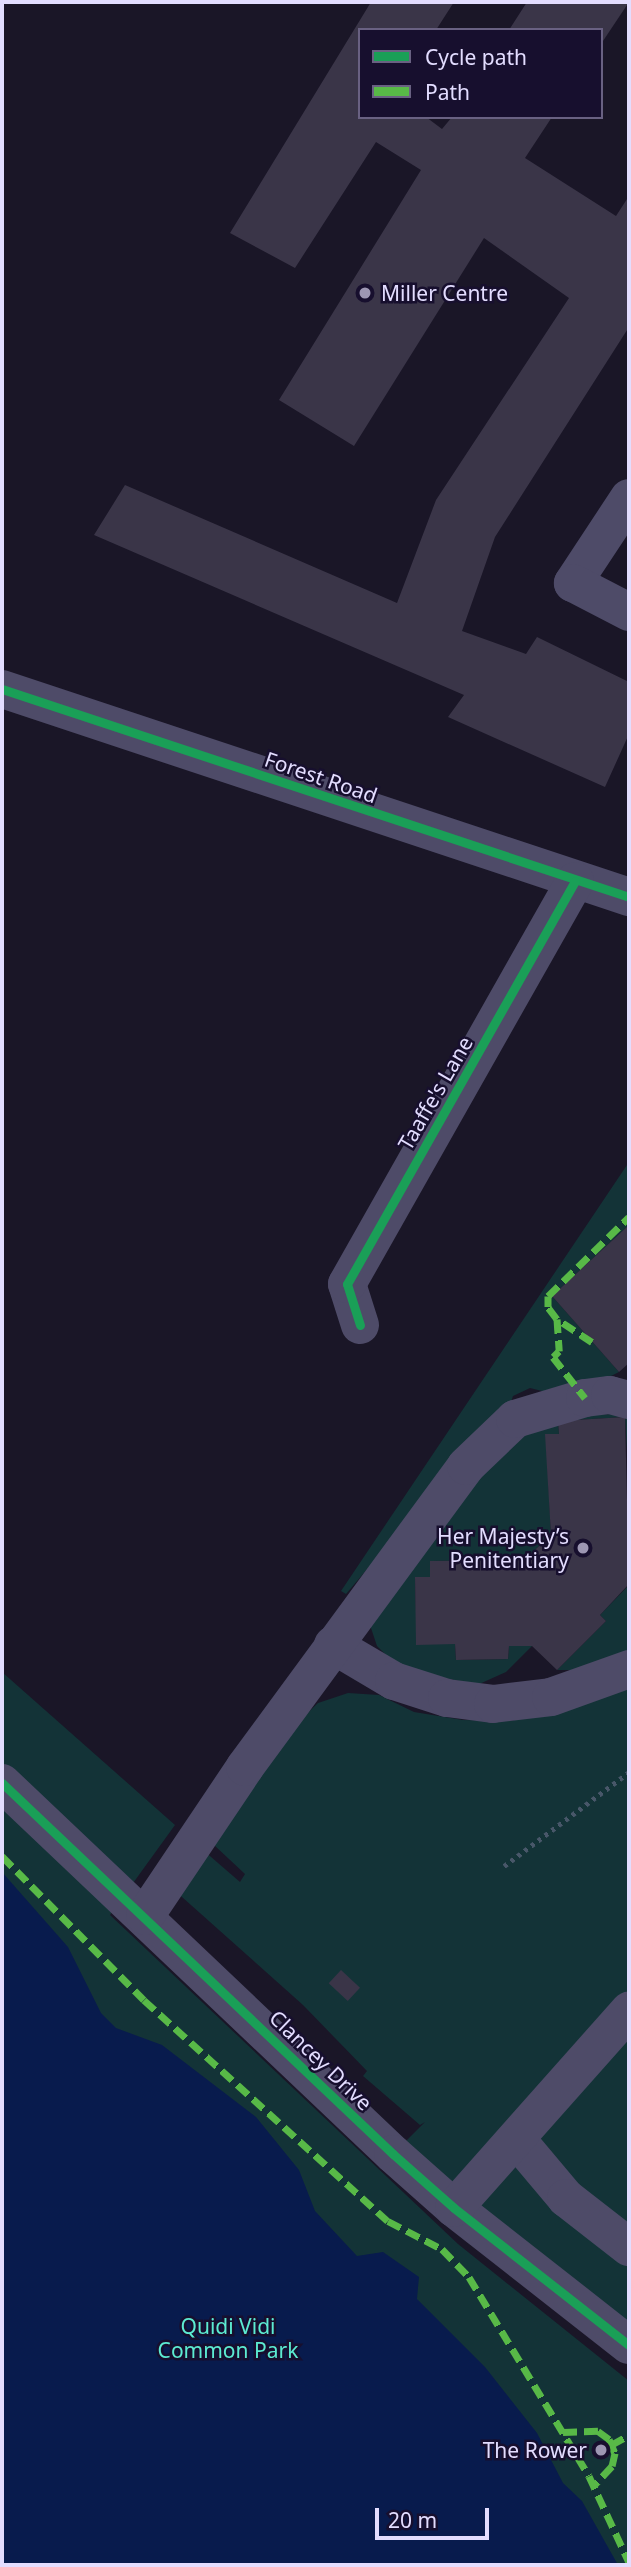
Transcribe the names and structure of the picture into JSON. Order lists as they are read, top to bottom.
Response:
{
  "streets": {
    "street": ["Forest Road", "Taaffe's Lane", "Clancey Drive"]
  },
  "crossings": [
    ["Forest Road", "Taaffe's Lane"]
  ],
  "parks": ["Quidi Vidi Common Park"],
  "places": ["Miller Centre", "Her Majesty’s Penitentiary", "The Rower"],
  "legend": ["Cycle path", "Path"],
  "scale_bar": "20 m"
}
